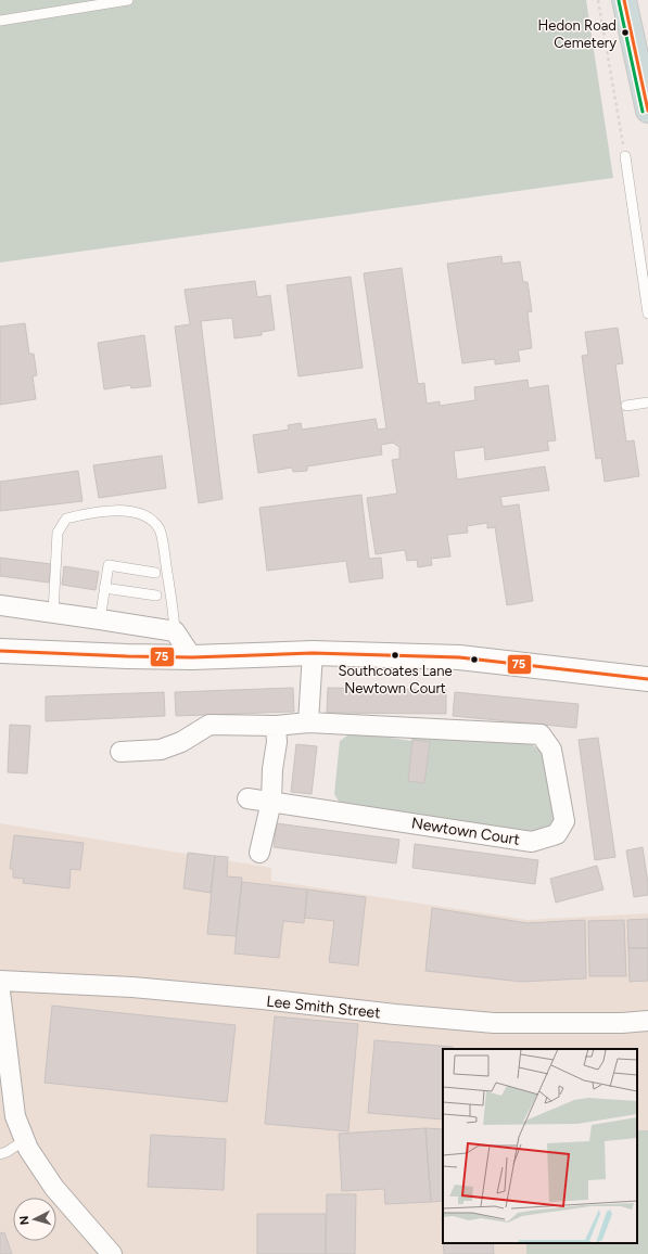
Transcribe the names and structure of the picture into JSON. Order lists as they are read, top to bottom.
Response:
{
  "streets": {
    "street": ["Newtown Court", "Lee Smith Street"]
  },
  "places": ["Hedon Road Cemetery", "Southcoates Lane Newtown Court"],
  "lines": ["transit line 75"],
  "north": "left"
}
